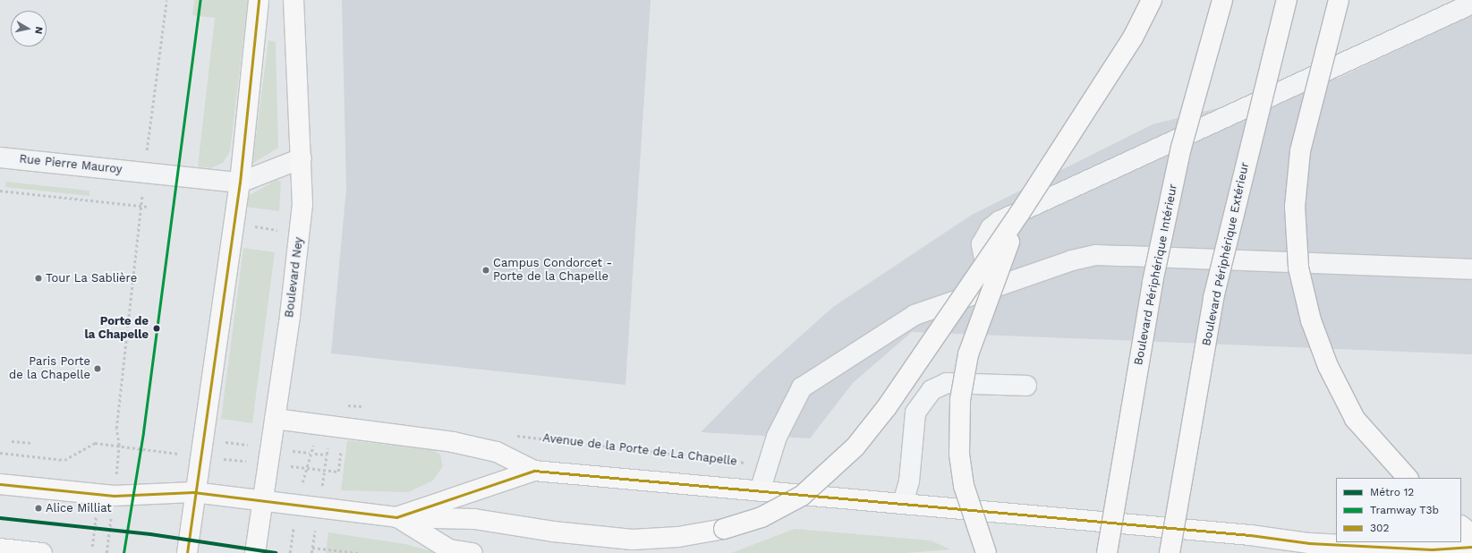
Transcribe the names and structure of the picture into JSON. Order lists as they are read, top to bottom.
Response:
{
  "streets": {
    "main road": ["Boulevard Périphérique Extérieur", "Boulevard Périphérique Intérieur", "Boulevard Ney"],
    "street": ["Rue Pierre Mauroy"],
    "path": ["Avenue de la Porte de La Chapelle"]
  },
  "places": [
    "Campus Condorcet - Porte de la Chapelle",
    "Tour La Sablière",
    "Porte de la Chapelle",
    "Paris Porte de la Chapelle",
    "Alice Milliat"
  ],
  "lines": ["tram line T3b", "transit line 302", "metro line 12"],
  "legend": ["Métro 12", "Tramway T3b", "302"],
  "north": "right"
}
